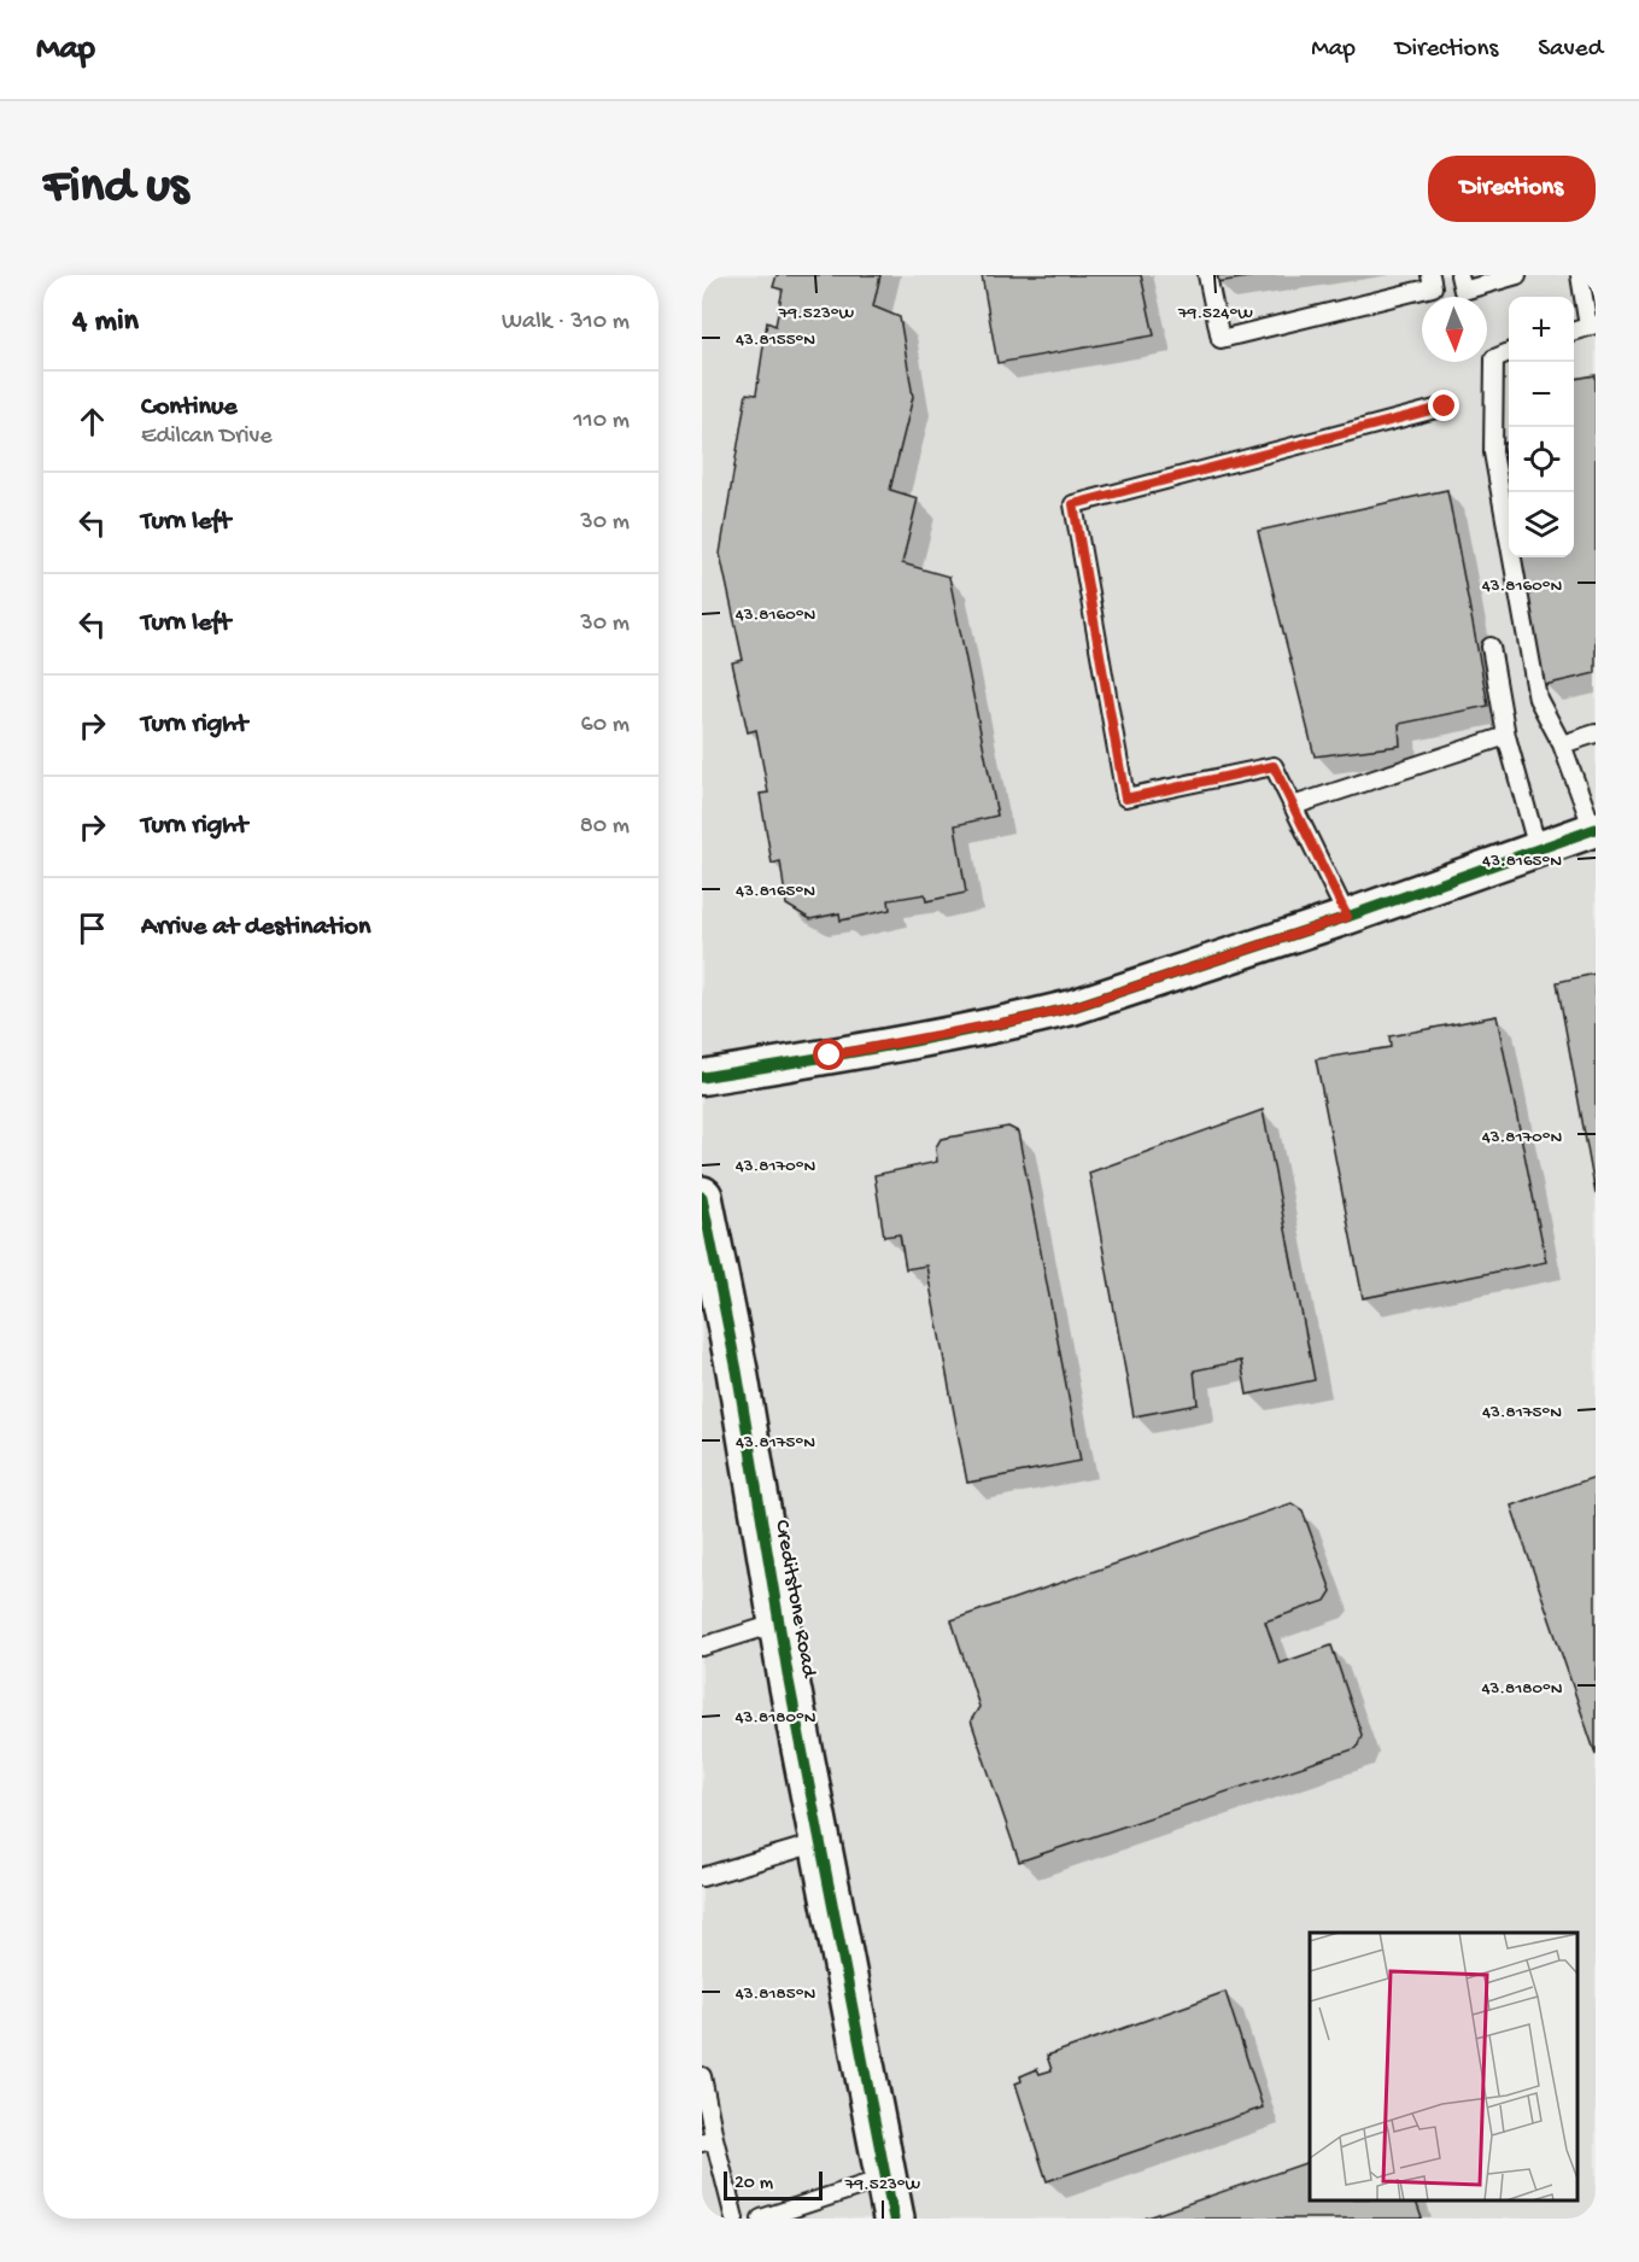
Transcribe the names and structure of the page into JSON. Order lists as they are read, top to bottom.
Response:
{
  "streets": {
    "street": ["Creditstone Road"]
  },
  "scale_bar": "20 m",
  "north": "bottom",
  "page": {
    "header": "Map",
    "nav": ["Map", "Directions", "Saved"],
    "buttons": "Directions",
    "title": "Find us",
    "heading": ["4 min", "Walk · 310 m"],
    "map_buttons": ["+", "−"],
    "list": [
      ["Continue", "Edilcan Drive", "110 m"],
      ["Turn left", "30 m"],
      ["Turn left", "30 m"],
      ["Turn right", "60 m"],
      ["Turn right", "80 m"],
      "Arrive at destination"
    ],
    "scale": "20 m"
  },
  "coordinates": [
    "79.523°W",
    "79.524°W",
    "43.8155°N",
    "43.8160°N",
    "43.8165°N",
    "43.8170°N",
    "43.8175°N",
    "43.8180°N",
    "43.8185°N"
  ]
}
